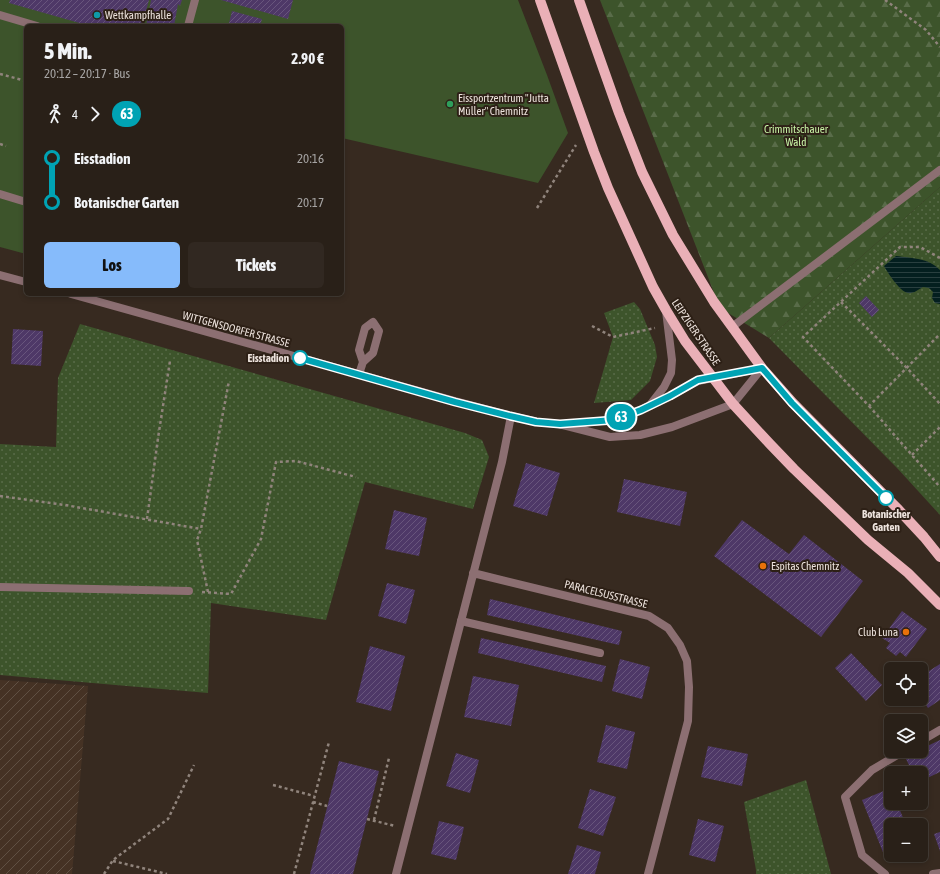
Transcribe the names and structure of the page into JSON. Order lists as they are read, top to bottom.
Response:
{
  "streets": {
    "main road": ["LEIPZIGER STRASSE"],
    "street": ["WITTGENSDORFER STRASSE", "PARACELSUSSTRASSE"]
  },
  "crossings": [
    ["WITTGENSDORFER STRASSE", "LEIPZIGER STRASSE"]
  ],
  "parks": ["Crimmitschauer Wald"],
  "places": [
    "Wettkampfhalle",
    "Eissportzentrum \"Jutta Müller\" Chemnitz",
    "Eisstadion",
    "Botanischer Garten",
    "Espitas Chemnitz",
    "Club Luna"
  ],
  "lines": ["bus line 63"],
  "page": {
    "on_map": "63",
    "heading": ["5 Min.", "20:12 – 20:17 · Bus", "2.90 €"],
    "legs": ["4", "63"],
    "list": [
      {
        "name": "Eisstadion",
        "value": "20:16"
      },
      {
        "name": "Botanischer Garten",
        "value": "20:17"
      }
    ],
    "buttons": ["Los", "Tickets"],
    "map_buttons": ["+", "−"]
  }
}
